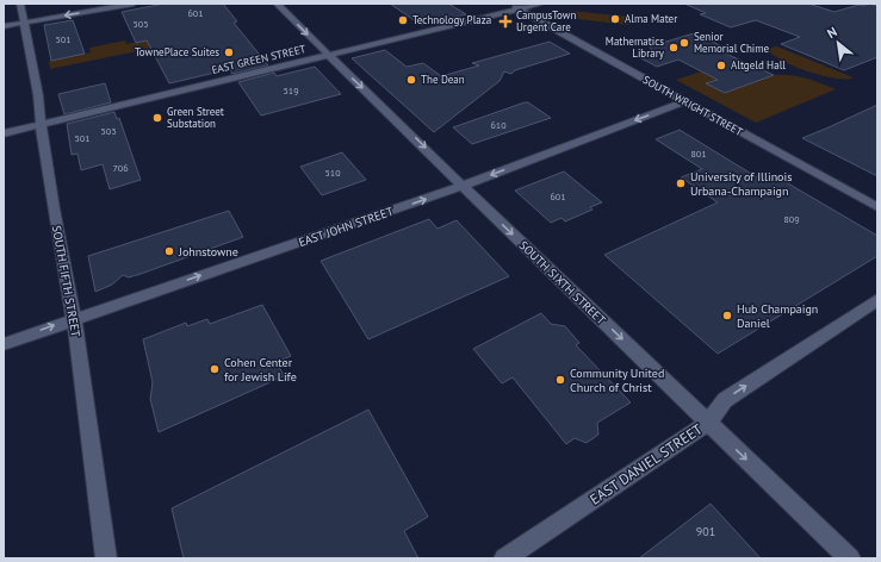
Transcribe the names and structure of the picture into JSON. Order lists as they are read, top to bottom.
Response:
{
  "streets": {
    "street": [
      "EAST GREEN STREET",
      "SOUTH WRIGHT STREET",
      "EAST JOHN STREET",
      "SOUTH FIFTH STREET",
      "SOUTH SIXTH STREET",
      "EAST DANIEL STREET"
    ]
  },
  "crossings": [
    ["EAST GREEN STREET", "SOUTH WRIGHT STREET"],
    ["EAST GREEN STREET", "SOUTH FIFTH STREET"],
    ["EAST GREEN STREET", "SOUTH SIXTH STREET"],
    ["SOUTH WRIGHT STREET", "EAST JOHN STREET"],
    ["EAST JOHN STREET", "SOUTH FIFTH STREET"],
    ["EAST JOHN STREET", "SOUTH SIXTH STREET"],
    ["SOUTH SIXTH STREET", "EAST DANIEL STREET"]
  ],
  "one_way": ["SOUTH SIXTH STREET", "EAST DANIEL STREET"],
  "places": {
    "other": [
      "Alma Mater",
      "Technology Plaza",
      "Senior Memorial Chime",
      "Mathematics Library",
      "TownePlace Suites",
      "Altgeld Hall",
      "The Dean",
      "Green Street Substation",
      "University of Illinois Urbana-Champaign",
      "Johnstowne",
      "Hub Champaign Daniel",
      "Cohen Center for Jewish Life",
      "Community United Church of Christ"
    ],
    "health": ["CampusTown Urgent Care"]
  },
  "house_numbers": [
    "601",
    "505",
    "501",
    "519",
    "610",
    "503",
    "501",
    "801",
    "706",
    "510",
    "601",
    "809",
    "901"
  ],
  "north": "top left"
}
